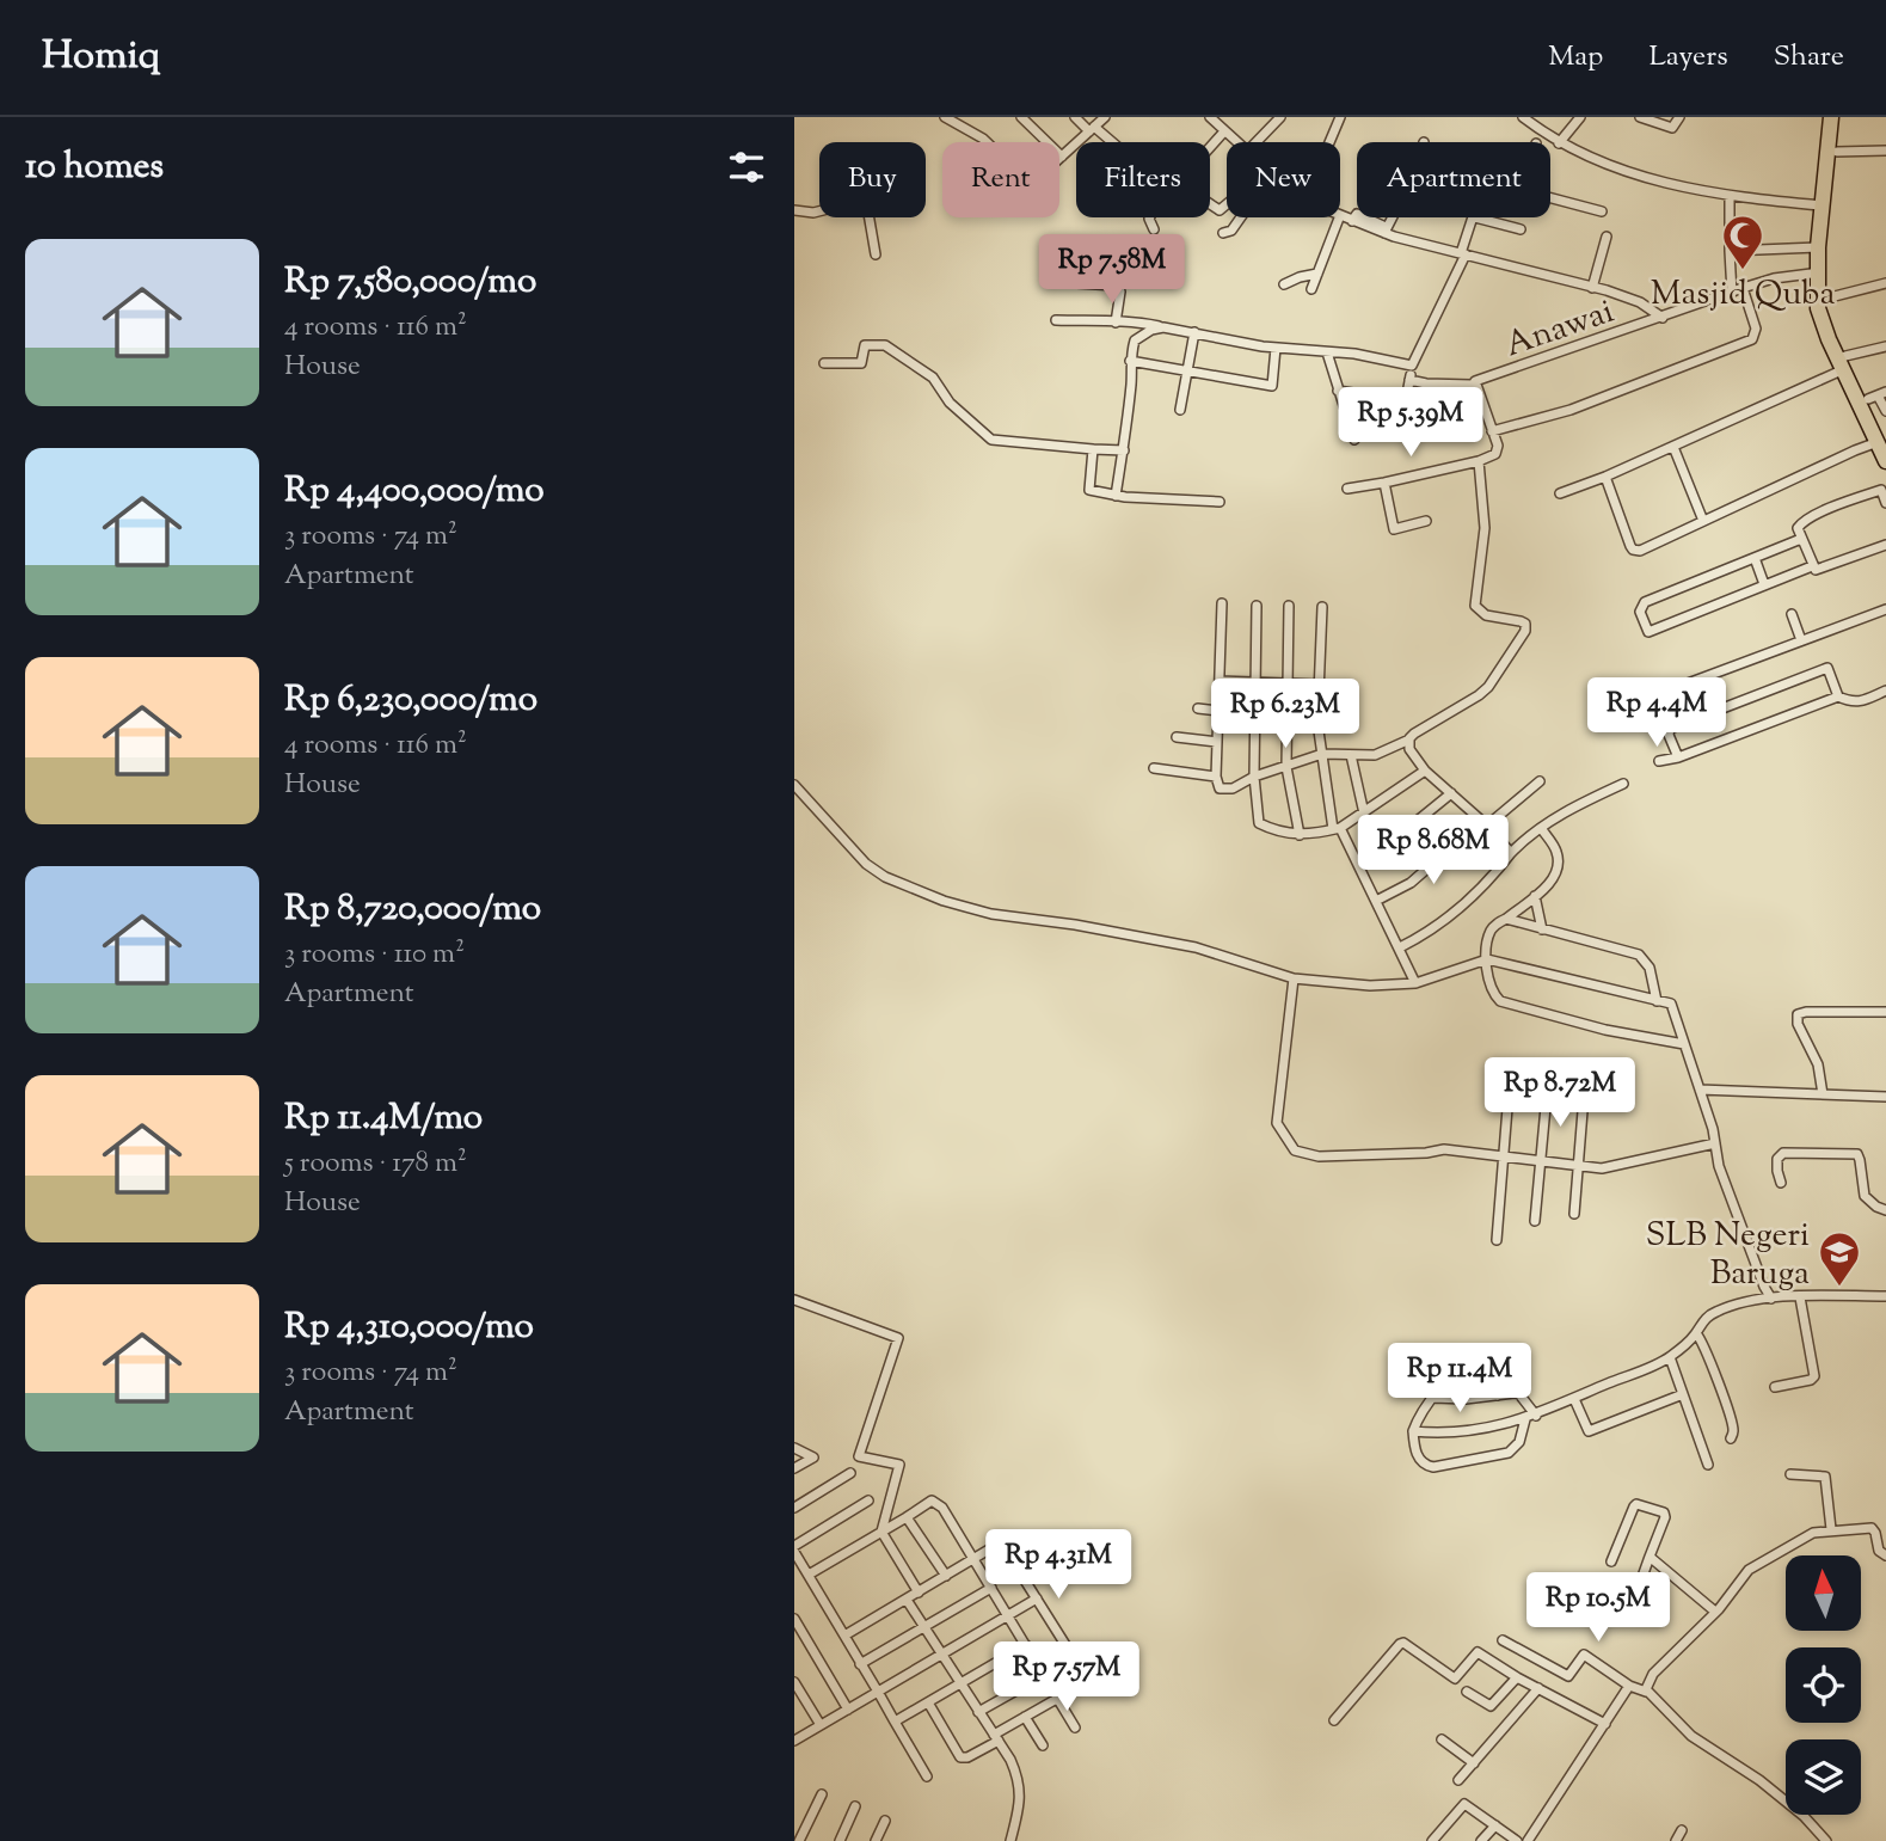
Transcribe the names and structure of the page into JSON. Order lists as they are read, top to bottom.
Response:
{
  "streets": {
    "street": ["Anawai"]
  },
  "places": {
    "mosque": ["Masjid Quba"],
    "school or university": ["SLB Negeri Baruga"]
  },
  "north": "top",
  "page": {
    "header": "Homiq",
    "nav": ["Map", "Layers", "Share"],
    "heading": "10 homes",
    "chip": [
      "Buy",
      "Rent",
      "Filters",
      "New",
      "Apartment"
    ],
    "list": [
      {
        "name": "Rp 7,580,000/mo",
        "note": "4 rooms · 116 m² · House"
      },
      {
        "name": "Rp 4,400,000/mo",
        "note": "3 rooms · 74 m² · Apartment"
      },
      {
        "name": "Rp 6,230,000/mo",
        "note": "4 rooms · 116 m² · House"
      },
      {
        "name": "Rp 8,720,000/mo",
        "note": "3 rooms · 110 m² · Apartment"
      },
      {
        "name": "Rp 11.4M/mo",
        "note": "5 rooms · 178 m² · House"
      },
      {
        "name": "Rp 4,310,000/mo",
        "note": "3 rooms · 74 m² · Apartment"
      }
    ],
    "price": [
      "Rp 7.58M",
      "Rp 5.39M",
      "Rp 4.4M",
      "Rp 6.23M",
      "Rp 8.68M",
      "Rp 8.72M",
      "Rp 11.4M",
      "Rp 4.31M",
      "Rp 10.5M",
      "Rp 7.57M"
    ]
  }
}
